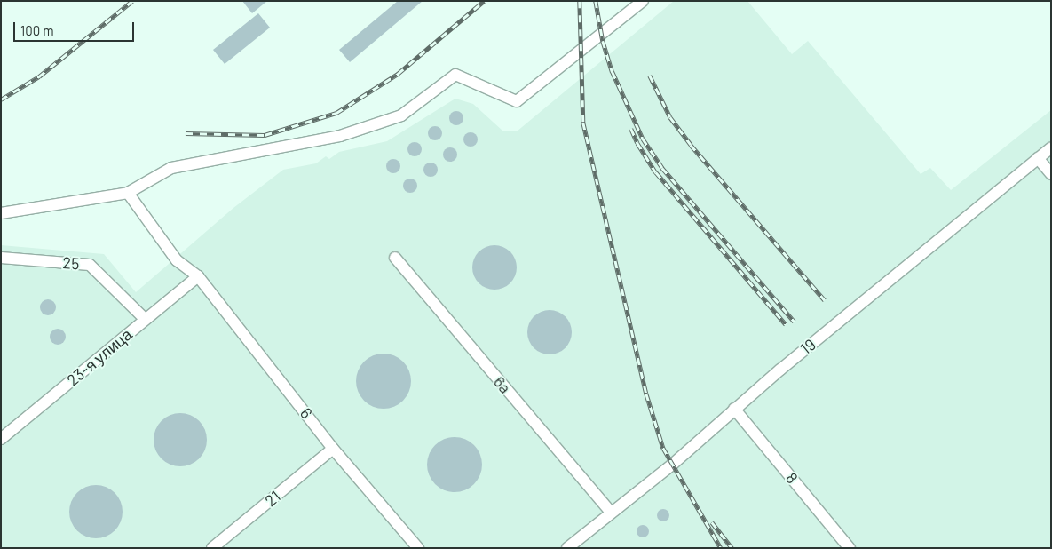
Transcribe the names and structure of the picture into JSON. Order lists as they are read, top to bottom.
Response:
{
  "streets": {
    "street": [
      "25",
      "19",
      "23-я улица",
      "6a",
      "6",
      "8",
      "21"
    ]
  },
  "crossings": [
    ["25", "23-я улица"],
    ["19", "6a"],
    ["19", "8"],
    ["23-я улица", "6"],
    ["6", "21"]
  ],
  "scale_bar": "100 m"
}
